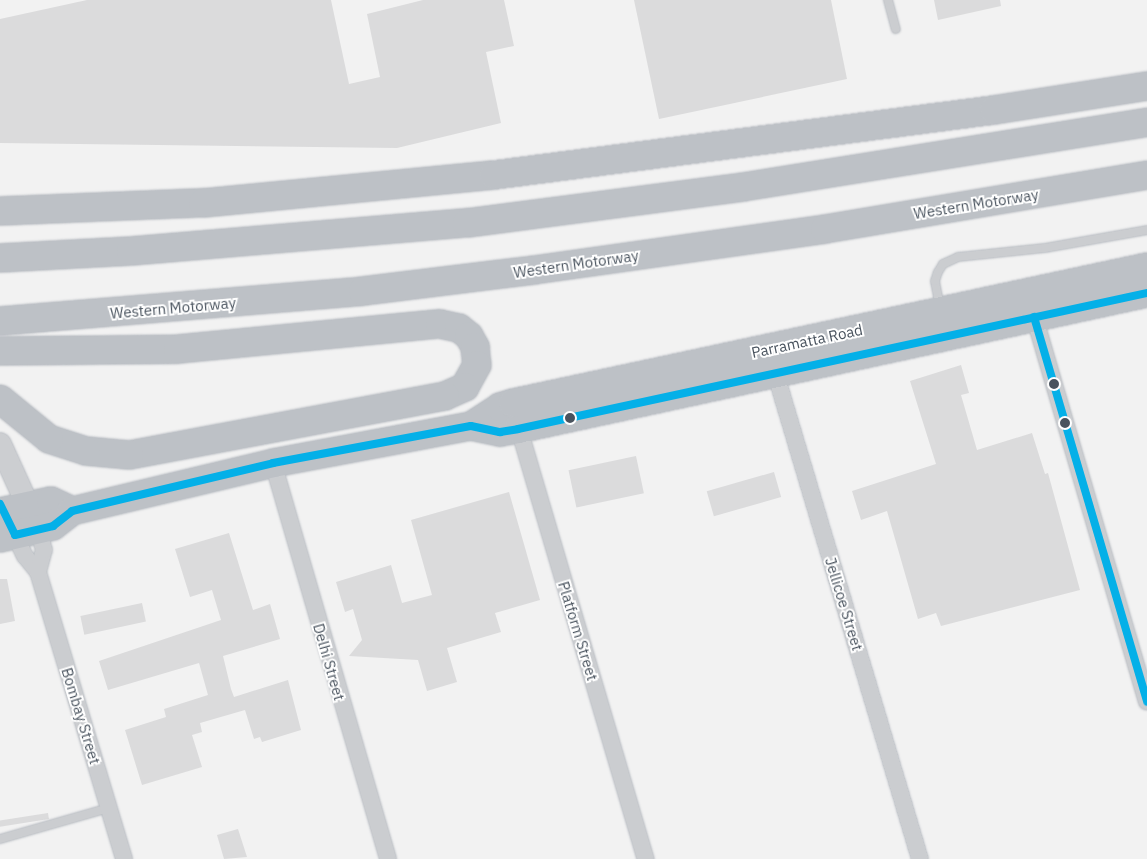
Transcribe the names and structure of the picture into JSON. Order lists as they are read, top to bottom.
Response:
{
  "streets": {
    "highway": ["Western Motorway", "Parramatta Road"],
    "street": [
      "Jellicoe Street",
      "Platform Street",
      "Delhi Street",
      "Bombay Street"
    ]
  },
  "crossings": [
    ["Parramatta Road", "Jellicoe Street"],
    ["Parramatta Road", "Platform Street"],
    ["Parramatta Road", "Delhi Street"],
    ["Parramatta Road", "Bombay Street"]
  ]
}
